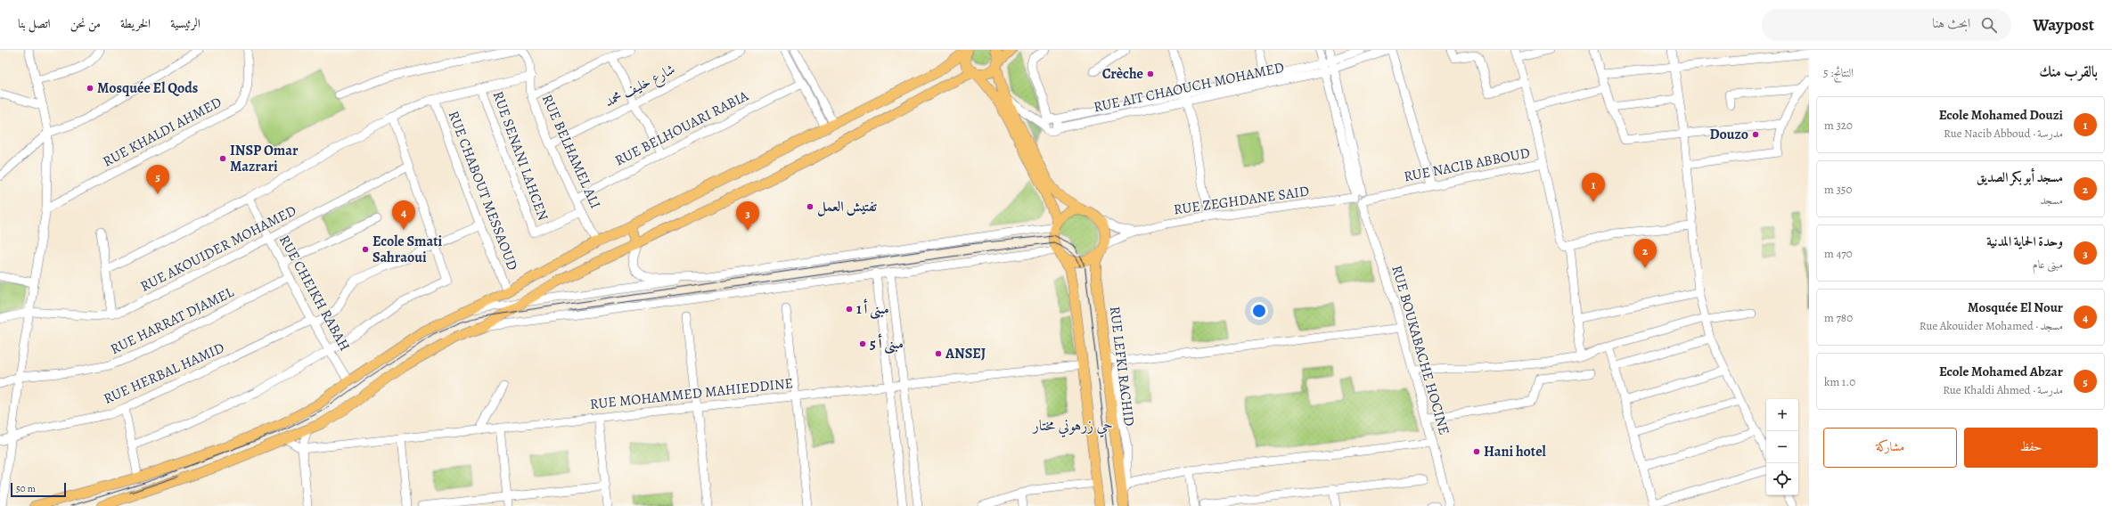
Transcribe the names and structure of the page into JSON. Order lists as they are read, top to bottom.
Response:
{
  "streets": {
    "main road": ["RUE LEFKI RACHID"],
    "street": [
      "شارع خليف محمد",
      "RUE AIT CHAOUCH MOHAMED",
      "RUE BELHOUARI RABIA",
      "RUE KHALDI AHMED",
      "RUE BELHAMEL ALI",
      "RUE SENANI LAHCEN",
      "RUE NACIB ABBOUD",
      "RUE CHABOUT MESSAOUD",
      "RUE ZEGHDANE SAID",
      "RUE AKOUIDER MOHAMED",
      "RUE CHEIKH RABAH",
      "RUE HARRAT DJAMEL",
      "RUE BOUKABACHE HOCINE",
      "RUE HERBAL HAMID",
      "RUE MOHAMMED MAHIEDDINE"
    ]
  },
  "crossings": [
    ["شارع خليف محمد", "RUE BELHAMEL ALI"],
    ["RUE AIT CHAOUCH MOHAMED", "RUE BOUKABACHE HOCINE"],
    ["RUE BELHOUARI RABIA", "RUE BELHAMEL ALI"],
    ["RUE BELHAMEL ALI", "RUE SENANI LAHCEN"],
    ["RUE NACIB ABBOUD", "RUE ZEGHDANE SAID"],
    ["RUE NACIB ABBOUD", "RUE BOUKABACHE HOCINE"],
    ["RUE CHABOUT MESSAOUD", "RUE HERBAL HAMID"],
    ["RUE ZEGHDANE SAID", "RUE BOUKABACHE HOCINE"],
    ["RUE AKOUIDER MOHAMED", "RUE CHEIKH RABAH"],
    ["RUE CHEIKH RABAH", "RUE HARRAT DJAMEL"],
    ["RUE CHEIKH RABAH", "RUE HERBAL HAMID"]
  ],
  "districts": ["حي زرهوني مختار"],
  "places": [
    "Crèche",
    "Mosquée El Qods",
    "Douzo",
    "INSP Omar Mazrari",
    "تفتيش العمل",
    "Ecole Smati Sahraoui",
    "مبنى أ 1",
    "مبنى أ 5",
    "ANSEJ",
    "Hani hotel"
  ],
  "scale_bar": "50 m",
  "page": {
    "header": "Waypost",
    "search": "ابحث هنا",
    "nav": [
      "الرئيسية",
      "الخريطة",
      "من نحن",
      "اتصل بنا"
    ],
    "heading": ["بالقرب منك", "النتائج: 5"],
    "list": [
      {
        "mark": "1",
        "name": "Ecole Mohamed Douzi",
        "note": "مدرسة · Rue Nacib Abboud",
        "value": "320 m"
      },
      {
        "mark": "2",
        "name": "مسجد أبو بكر الصديق",
        "note": "مسجد",
        "value": "350 m"
      },
      {
        "mark": "3",
        "name": "وحدة الحماية المدنية",
        "note": "مبنى عام",
        "value": "470 m"
      },
      {
        "mark": "4",
        "name": "Mosquée El Nour",
        "note": "مسجد · Rue Akouider Mohamed",
        "value": "780 m"
      },
      {
        "mark": "5",
        "name": "Ecole Mohamed Abzar",
        "note": "مدرسة · Rue Khaldi Ahmed",
        "value": "1.0 km"
      }
    ],
    "pins": [
      "5",
      "1",
      "4",
      "3",
      "2"
    ],
    "map_buttons": ["+", "−"],
    "buttons": ["حفظ", "مشاركة"],
    "scale": "50 m"
  }
}
